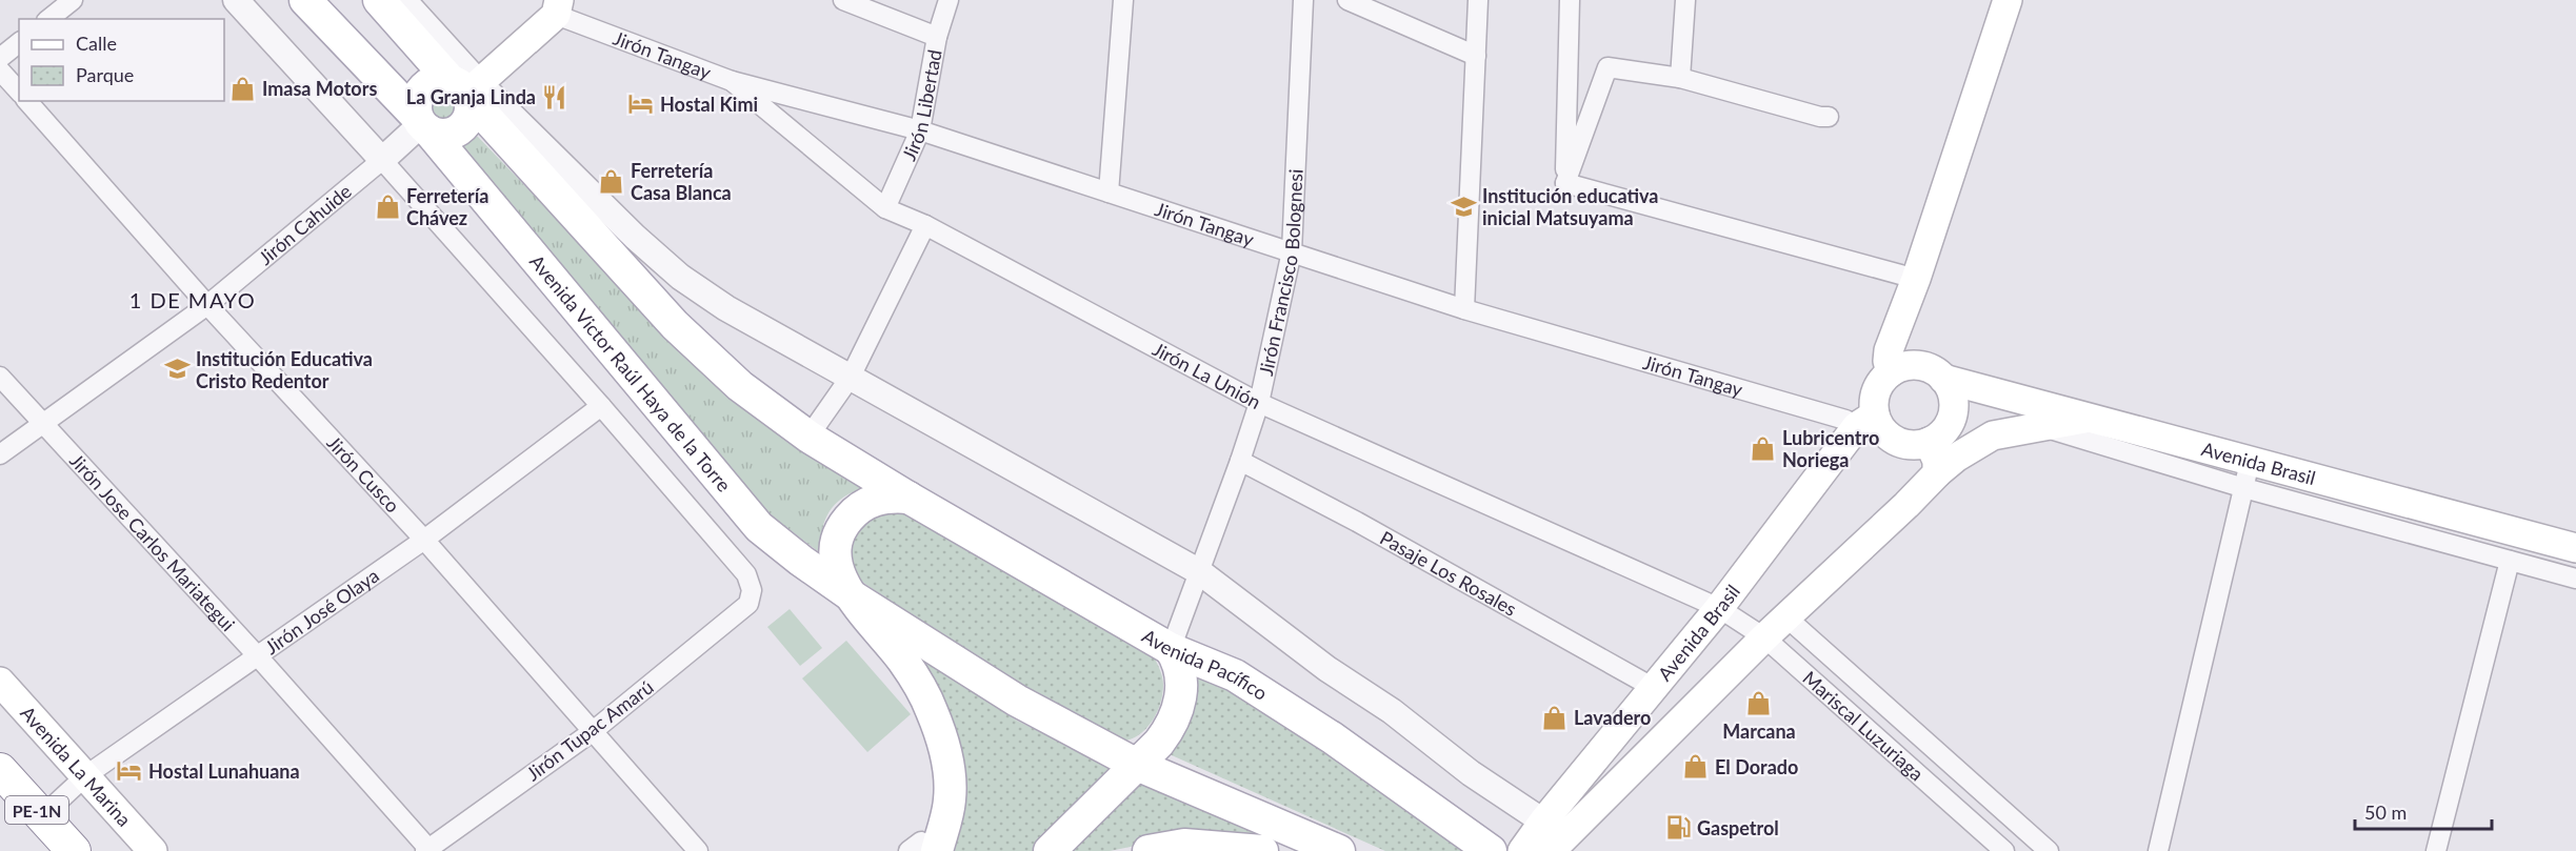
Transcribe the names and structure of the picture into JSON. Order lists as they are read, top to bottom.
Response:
{
  "streets": {
    "highway": ["PE-1N"],
    "main road": [
      "Avenida Victor Raúl Haya de la Torre",
      "Avenida Brasil",
      "Avenida Pacífico",
      "Avenida La Marina"
    ],
    "street": [
      "Jirón Tangay",
      "Jirón Libertad",
      "Jirón Cahuide",
      "Jirón Francisco Bolognesi",
      "Jirón La Unión",
      "Jirón Cusco",
      "Jirón Jose Carlos Mariategui",
      "Pasaje Los Rosales",
      "Jirón José Olaya",
      "Mariscal Luzuriaga",
      "Jirón Tupac Amarú"
    ]
  },
  "crossings": [
    ["Jirón Tangay", "Jirón Libertad"],
    ["Jirón Tangay", "Jirón Francisco Bolognesi"],
    ["Jirón Tangay", "Jirón La Unión"],
    ["Jirón Tangay", "Avenida Brasil"],
    ["Jirón Libertad", "Jirón La Unión"],
    ["Jirón Cahuide", "Avenida Victor Raúl Haya de la Torre"],
    ["Jirón Cahuide", "Jirón Cusco"],
    ["Jirón Cahuide", "Jirón Jose Carlos Mariategui"],
    ["Jirón Francisco Bolognesi", "Jirón La Unión"],
    ["Jirón Francisco Bolognesi", "Pasaje Los Rosales"],
    ["Jirón Francisco Bolognesi", "Avenida Pacífico"],
    ["Jirón La Unión", "Avenida Brasil"],
    ["Jirón La Unión", "Mariscal Luzuriaga"],
    ["Avenida Brasil", "Pasaje Los Rosales"],
    ["Avenida Brasil", "Mariscal Luzuriaga"],
    ["Jirón Cusco", "Jirón José Olaya"],
    ["Jirón Cusco", "Jirón Tupac Amarú"],
    ["Jirón Jose Carlos Mariategui", "Jirón José Olaya"],
    ["Jirón Jose Carlos Mariategui", "Jirón Tupac Amarú"],
    ["Jirón José Olaya", "Jirón Tupac Amarú"],
    ["Jirón José Olaya", "Avenida La Marina"],
    ["Jirón José Olaya", "PE-1N"]
  ],
  "districts": ["1 DE MAYO"],
  "places": {
    "shop": [
      "Imasa Motors",
      "Ferretería Casa Blanca",
      "Ferretería Chávez",
      "Lubricentro Noriega",
      "Marcana",
      "Lavadero",
      "El Dorado"
    ],
    "restaurant": ["La Granja Linda"],
    "hotel": ["Hostal Kimi", "Hostal Lunahuana"],
    "school or university": ["Institución educativa inicial Matsuyama", "Institución Educativa Cristo Redentor"],
    "fuel station": ["Gaspetrol"]
  },
  "legend": ["Calle", "Parque"],
  "scale_bar": "50 m"
}
